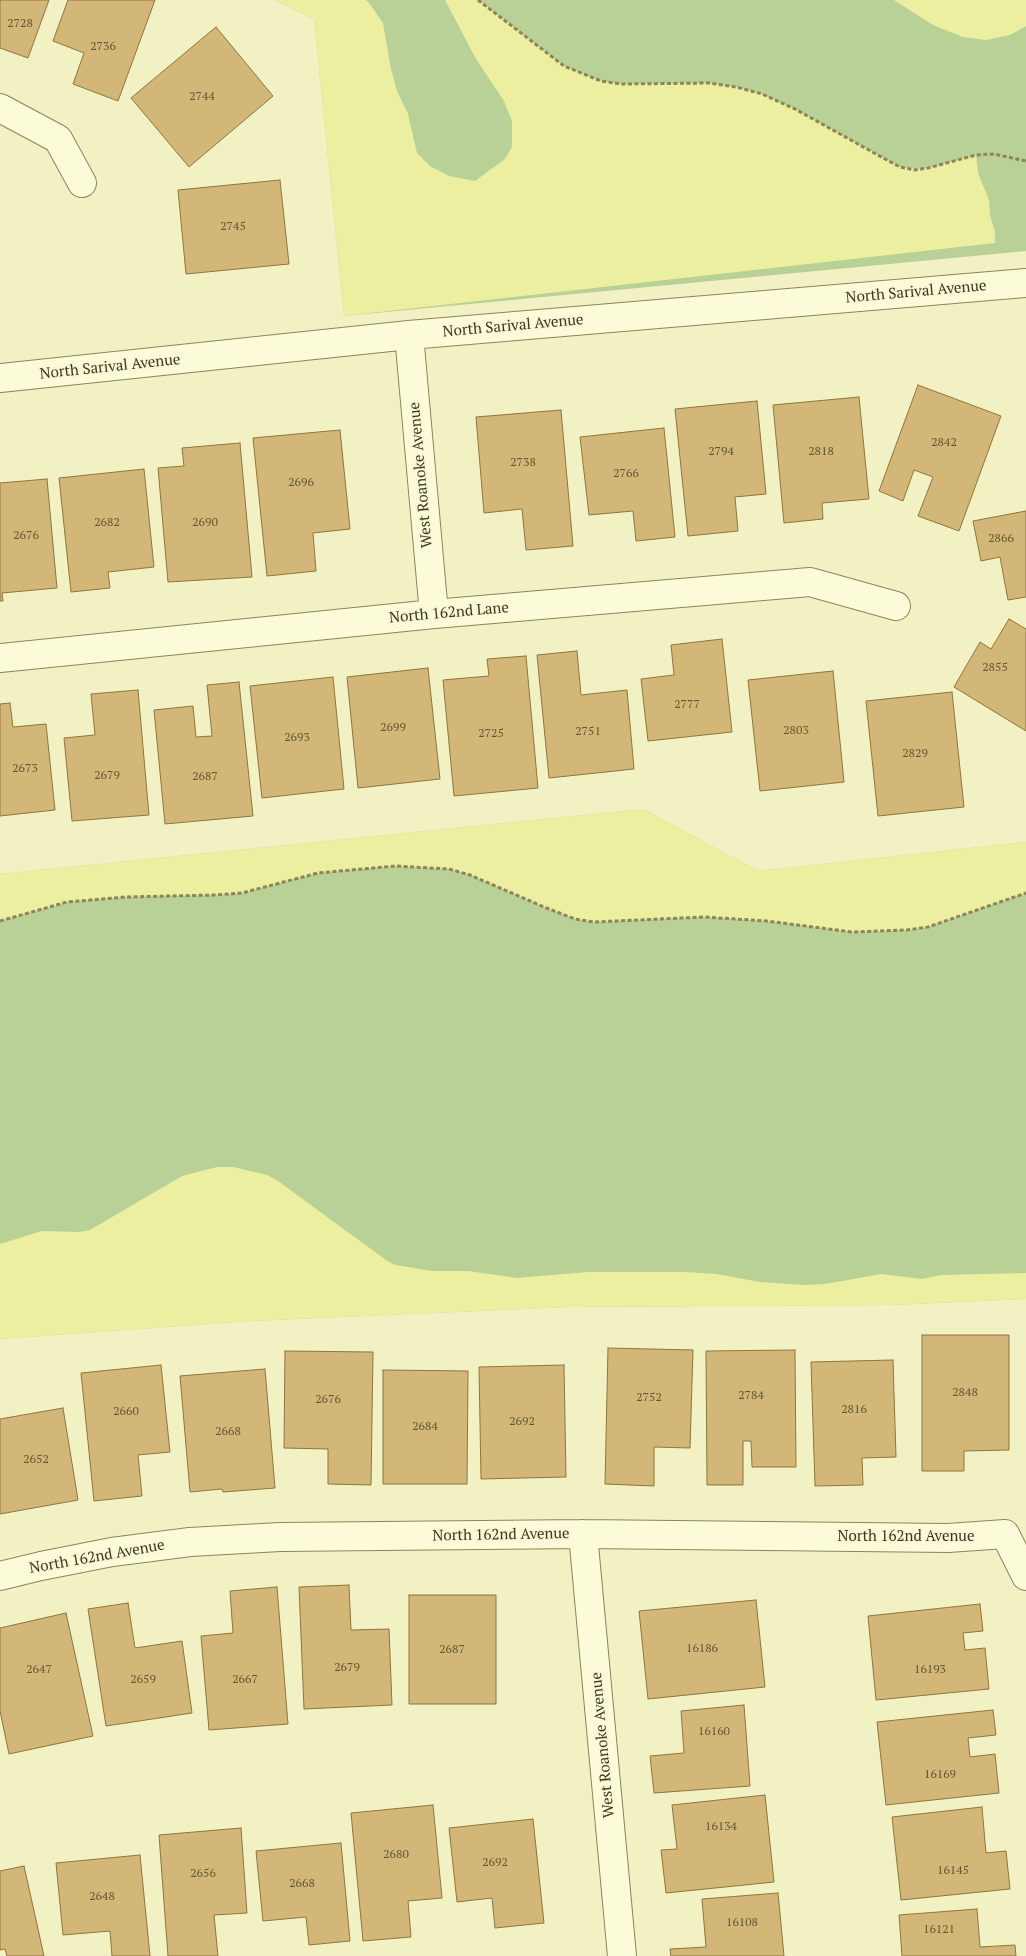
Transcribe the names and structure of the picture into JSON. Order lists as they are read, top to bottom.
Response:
{
  "streets": {
    "street": [
      "North Sarival Avenue",
      "West Roanoke Avenue",
      "North 162nd Lane",
      "North 162nd Avenue"
    ]
  },
  "crossings": [
    ["North Sarival Avenue", "West Roanoke Avenue"],
    ["West Roanoke Avenue", "North 162nd Lane"],
    ["West Roanoke Avenue", "North 162nd Avenue"]
  ],
  "house_numbers": [
    "2728",
    "2736",
    "2744",
    "2745",
    "2842",
    "2794",
    "2818",
    "2738",
    "2766",
    "2696",
    "2682",
    "2690",
    "2676",
    "2866",
    "2855",
    "2777",
    "2699",
    "2803",
    "2751",
    "2725",
    "2693",
    "2829",
    "2673",
    "2679",
    "2687",
    "2848",
    "2784",
    "2752",
    "2676",
    "2816",
    "2660",
    "2692",
    "2684",
    "2668",
    "2652",
    "16186",
    "2687",
    "2679",
    "2647",
    "16193",
    "2659",
    "2667",
    "16160",
    "16169",
    "16134",
    "2680",
    "2692",
    "16145",
    "2656",
    "2668",
    "2648",
    "16108",
    "16121"
  ]
}
